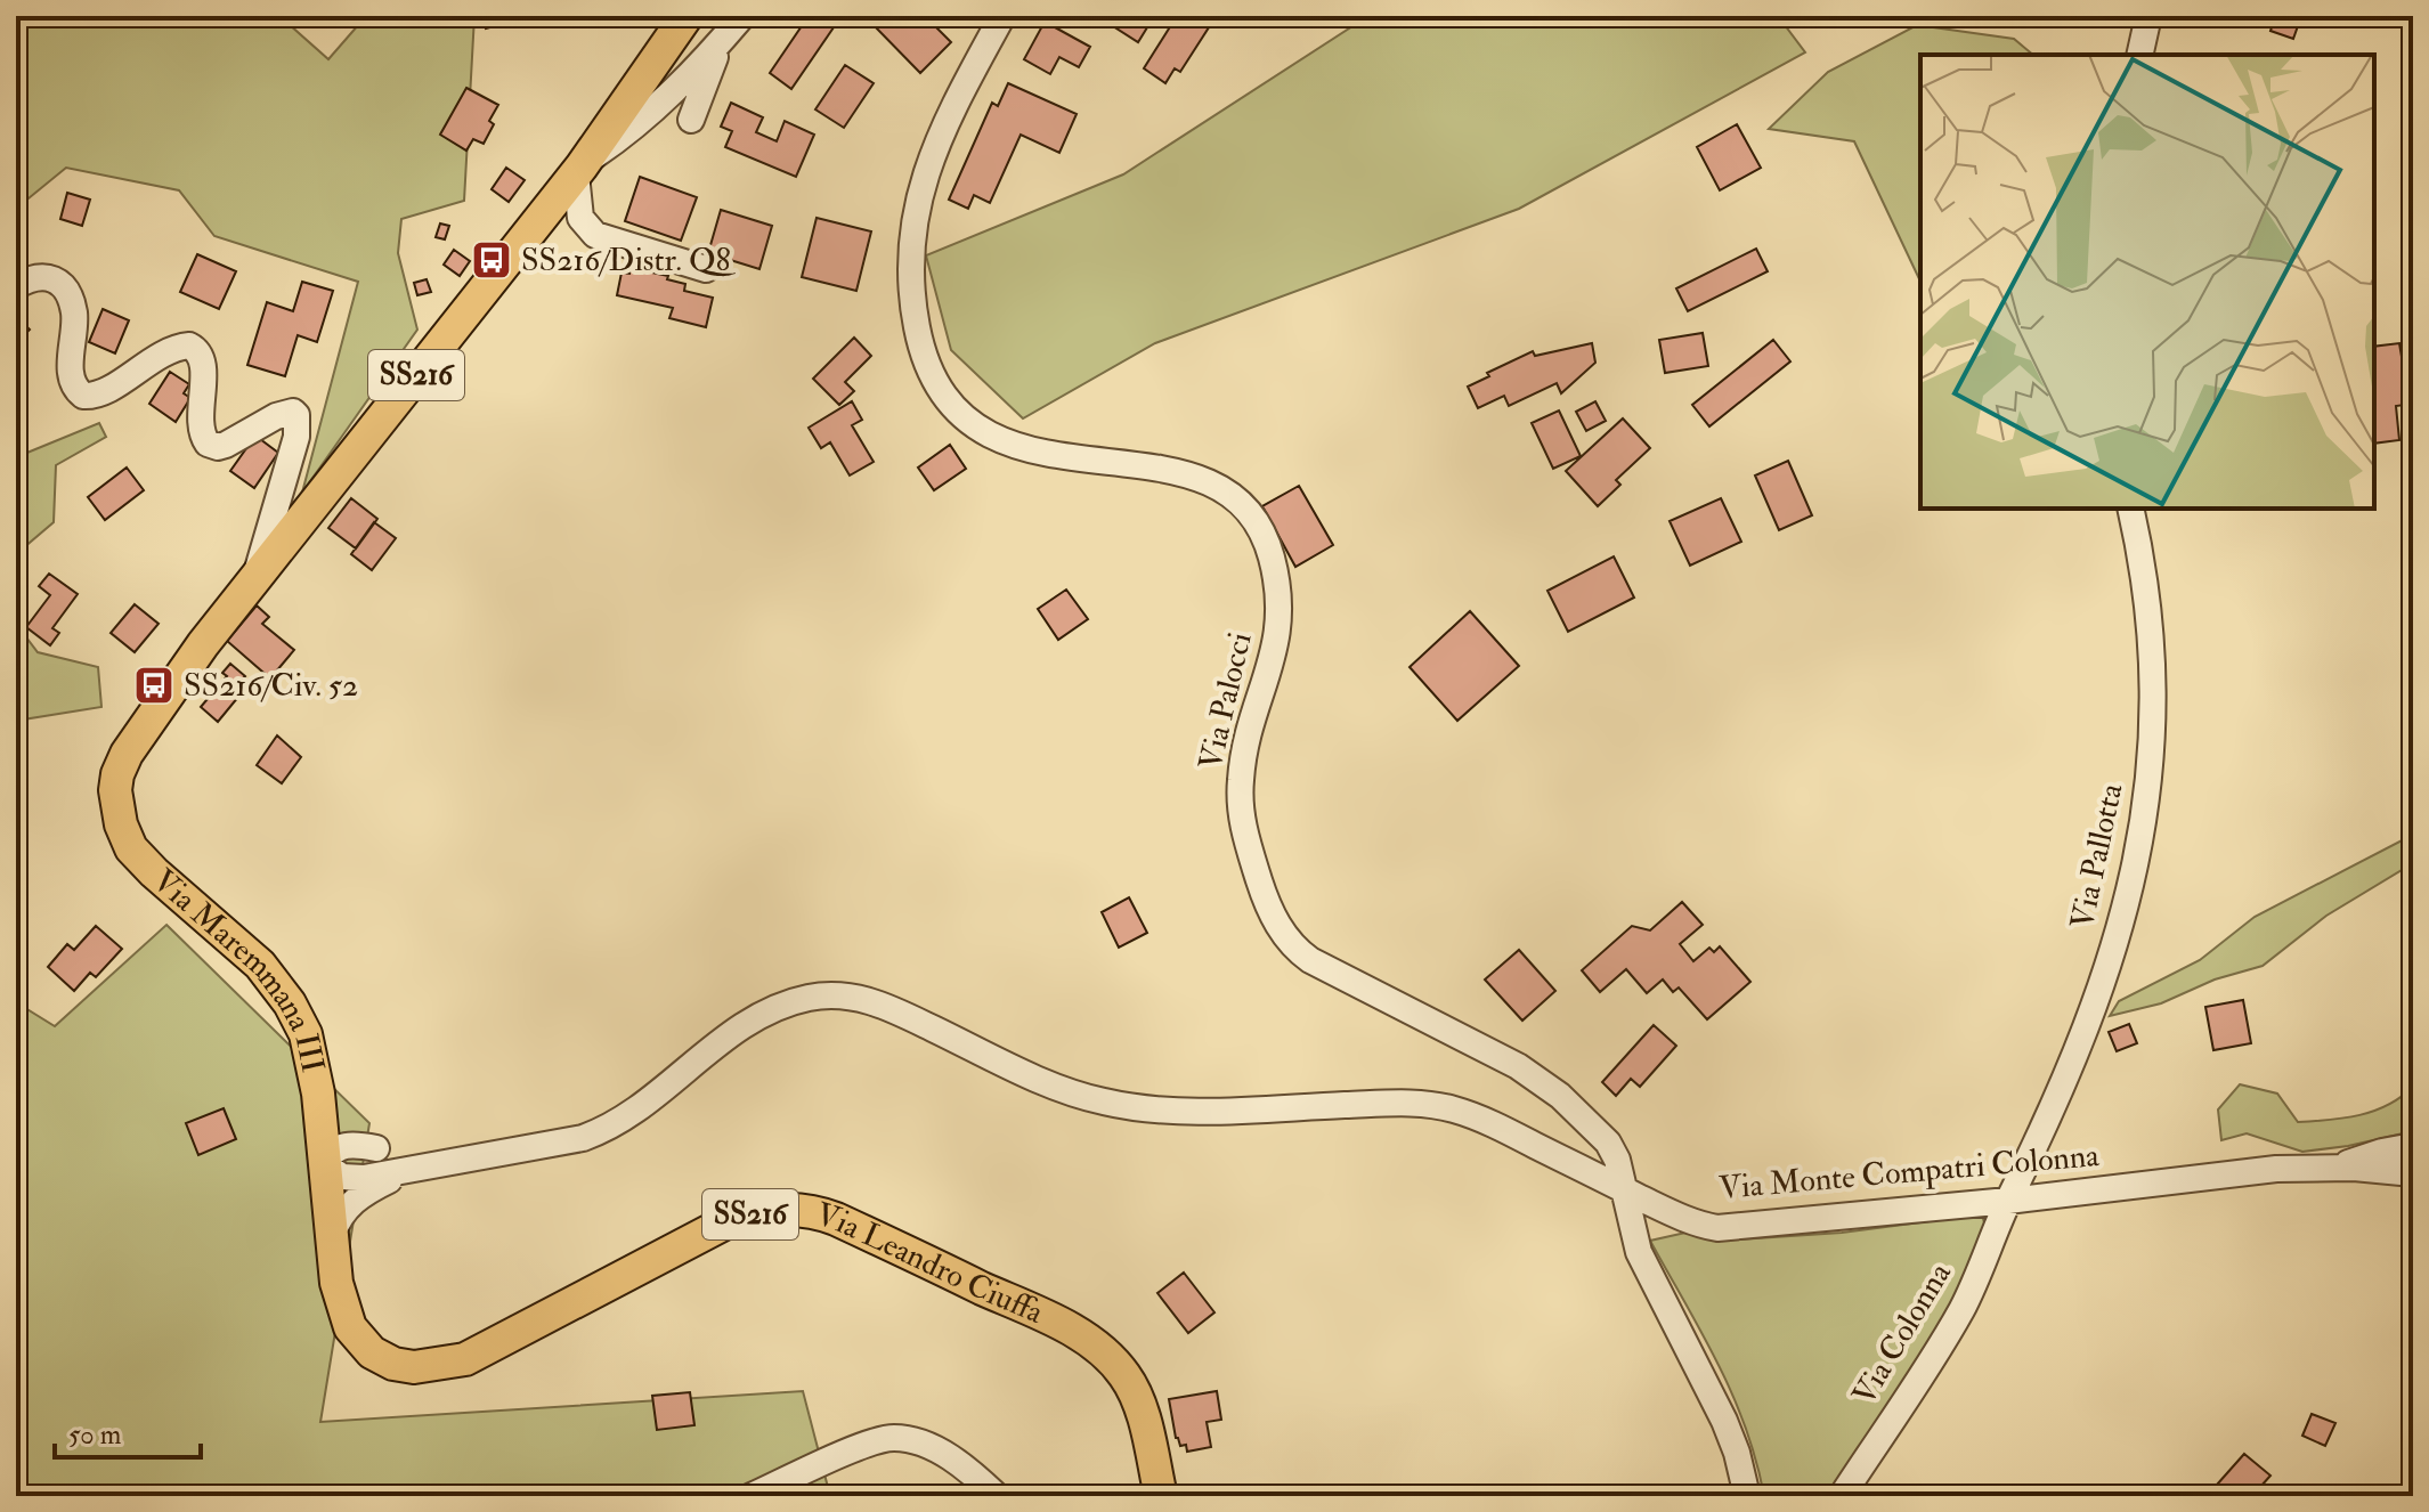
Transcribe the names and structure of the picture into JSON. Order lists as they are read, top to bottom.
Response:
{
  "streets": {
    "main road": ["SS216", "Via Maremmana III", "Via Leandro Ciuffa"],
    "street": [
      "Via Palocci",
      "Via Pallotta",
      "Via Monte Compatri Colonna",
      "Via Colonna"
    ]
  },
  "crossings": [
    ["SS216", "Via Maremmana III"],
    ["Via Palocci", "Via Monte Compatri Colonna"],
    ["Via Pallotta", "Via Monte Compatri Colonna"],
    ["Via Pallotta", "Via Colonna"],
    ["Via Maremmana III", "Via Monte Compatri Colonna"],
    ["Via Maremmana III", "Via Leandro Ciuffa"],
    ["Via Monte Compatri Colonna", "Via Leandro Ciuffa"],
    ["Via Monte Compatri Colonna", "Via Colonna"]
  ],
  "places": {
    "bus stop": ["SS216/Distr. Q8", "SS216/Civ. 52"]
  },
  "scale_bar": "50 m"
}
